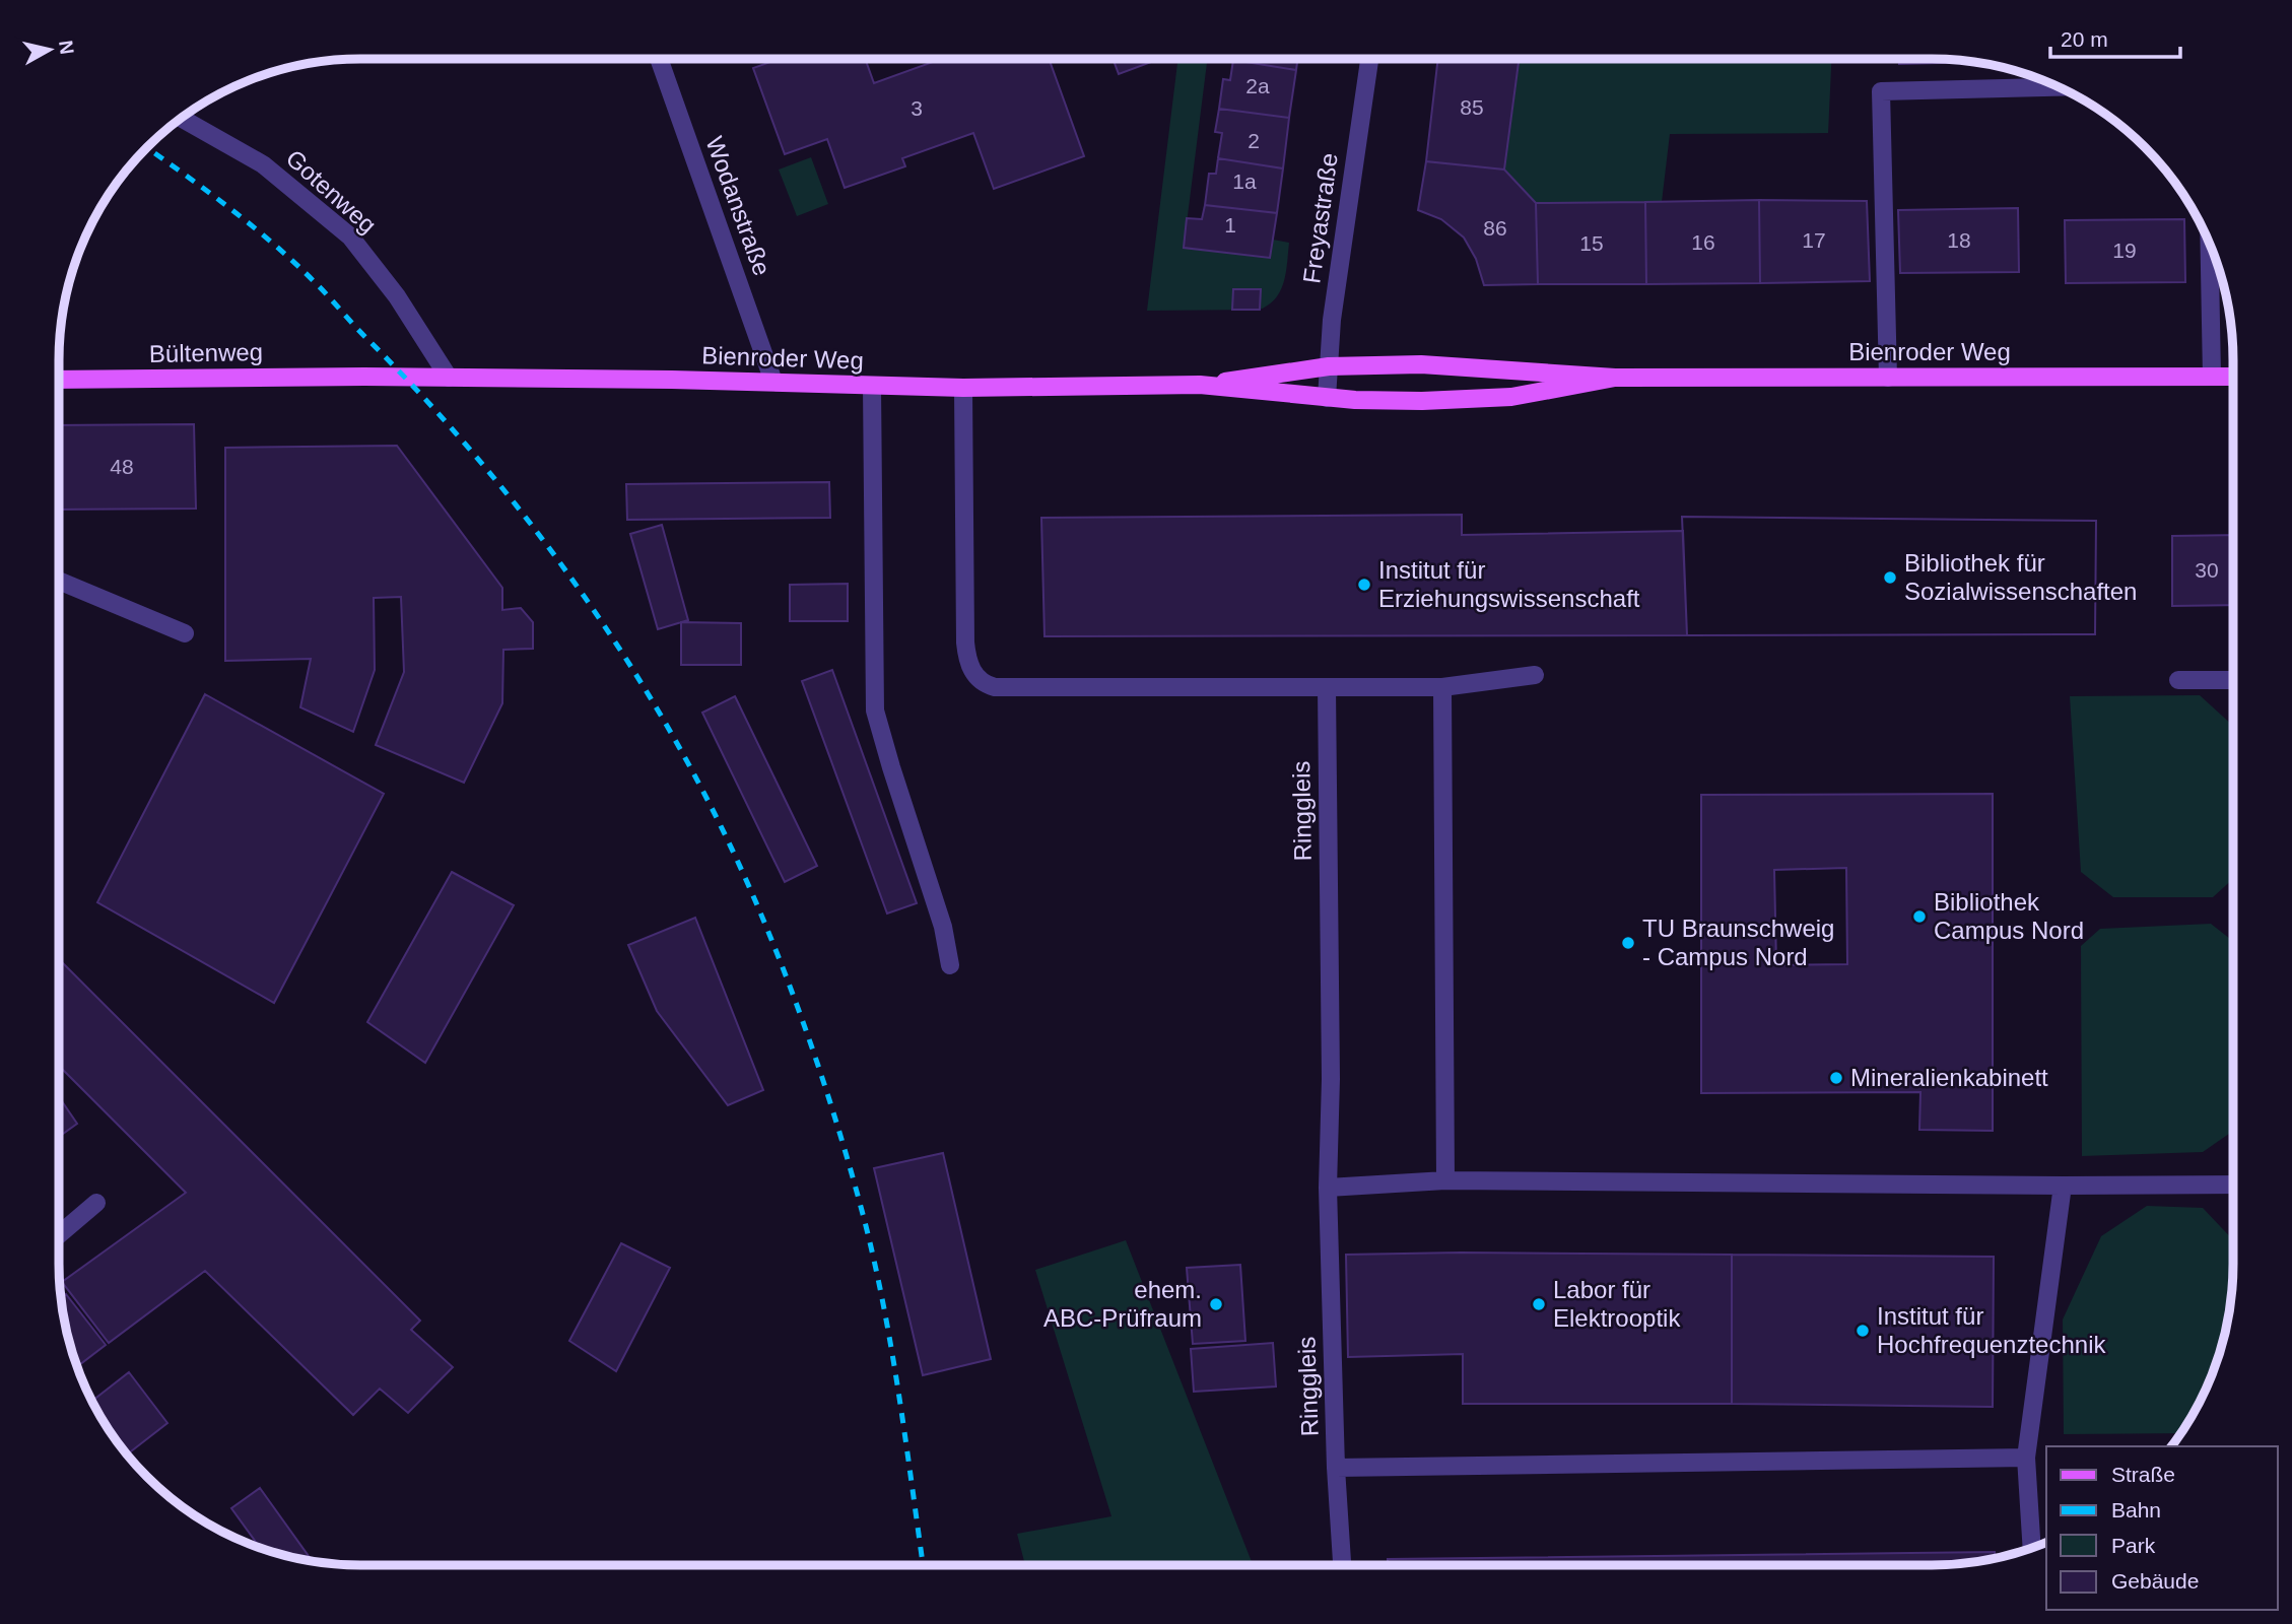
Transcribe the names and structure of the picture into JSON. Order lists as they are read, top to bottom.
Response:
{
  "streets": {
    "main road": ["Bienroder Weg", "Bültenweg"],
    "street": [
      "Gotenweg",
      "Wodanstraße",
      "Freyastraße",
      "Ringgleis"
    ]
  },
  "crossings": [
    ["Gotenweg", "Bienroder Weg"],
    ["Wodanstraße", "Bienroder Weg"],
    ["Freyastraße", "Bienroder Weg"],
    ["Bienroder Weg", "Bültenweg"]
  ],
  "places": [
    "Bibliothek für Sozialwissenschaften",
    "Institut für Erziehungswissenschaft",
    "Bibliothek Campus Nord",
    "TU Braunschweig - Campus Nord",
    "Mineralienkabinett",
    "ehem. ABC-Prüfraum",
    "Labor für Elektrooptik",
    "Institut für Hochfrequenztechnik"
  ],
  "house_numbers": [
    "2a",
    "85",
    "3",
    "2",
    "1a",
    "1",
    "86",
    "17",
    "18",
    "16",
    "15",
    "19",
    "48",
    "30"
  ],
  "legend": [
    "Straße",
    "Bahn",
    "Park",
    "Gebäude"
  ],
  "scale_bar": "20 m",
  "north": "right"
}
